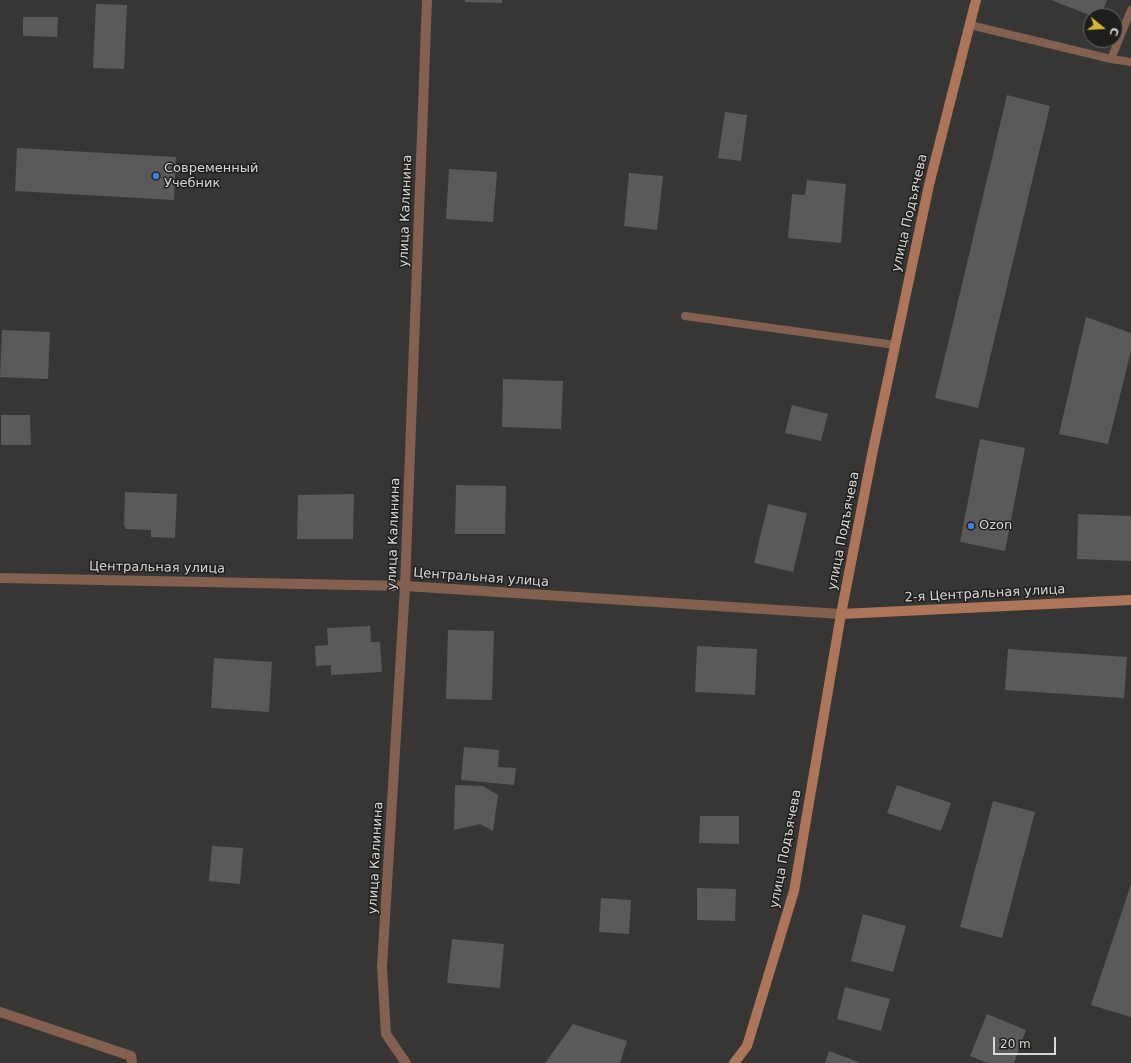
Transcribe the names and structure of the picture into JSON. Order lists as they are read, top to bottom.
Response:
{
  "streets": {
    "main road": ["улица Подъячева", "2-я Центральная улица"],
    "street": ["улица Калинина", "Центральная улица"]
  },
  "crossings": [
    ["улица Калинина", "Центральная улица"],
    ["улица Подъячева", "Центральная улица"],
    ["улица Подъячева", "2-я Центральная улица"],
    ["Центральная улица", "2-я Центральная улица"]
  ],
  "places": ["Современный Учебник", "Ozon"],
  "scale_bar": "20 m",
  "north": "right"
}
